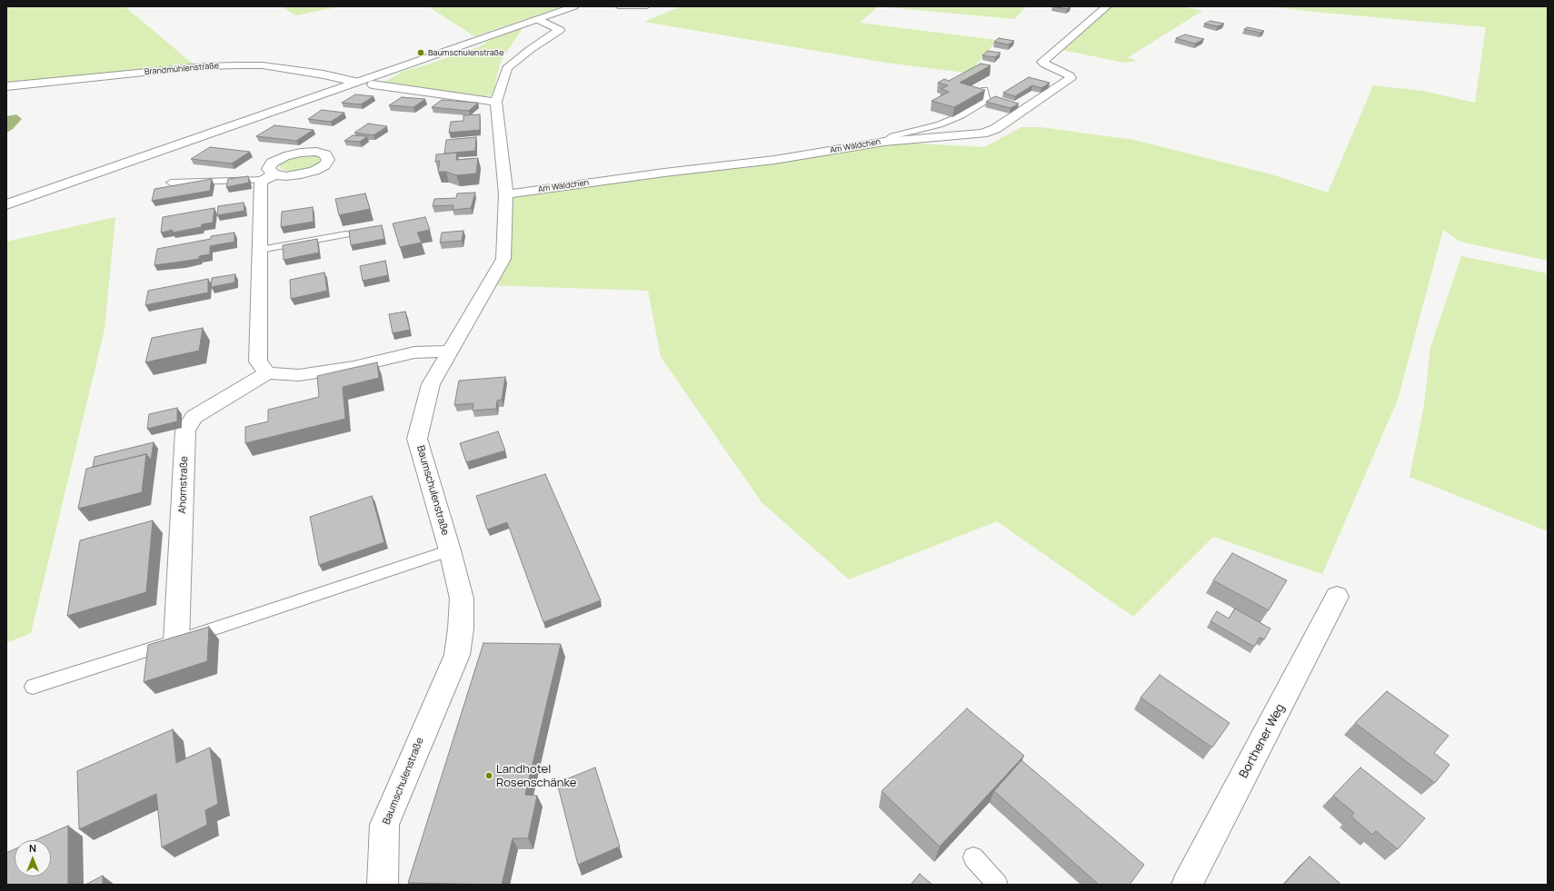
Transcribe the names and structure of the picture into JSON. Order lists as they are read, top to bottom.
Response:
{
  "streets": {
    "street": [
      "Brandmühlenstraße",
      "Am Wäldchen",
      "Ahornstraße",
      "Baumschulenstraße",
      "Borthener Weg"
    ]
  },
  "crossings": [
    ["Am Wäldchen", "Baumschulenstraße"]
  ],
  "places": ["Baumschulenstraße", "Landhotel Rosenschänke"],
  "north": "top"
}
